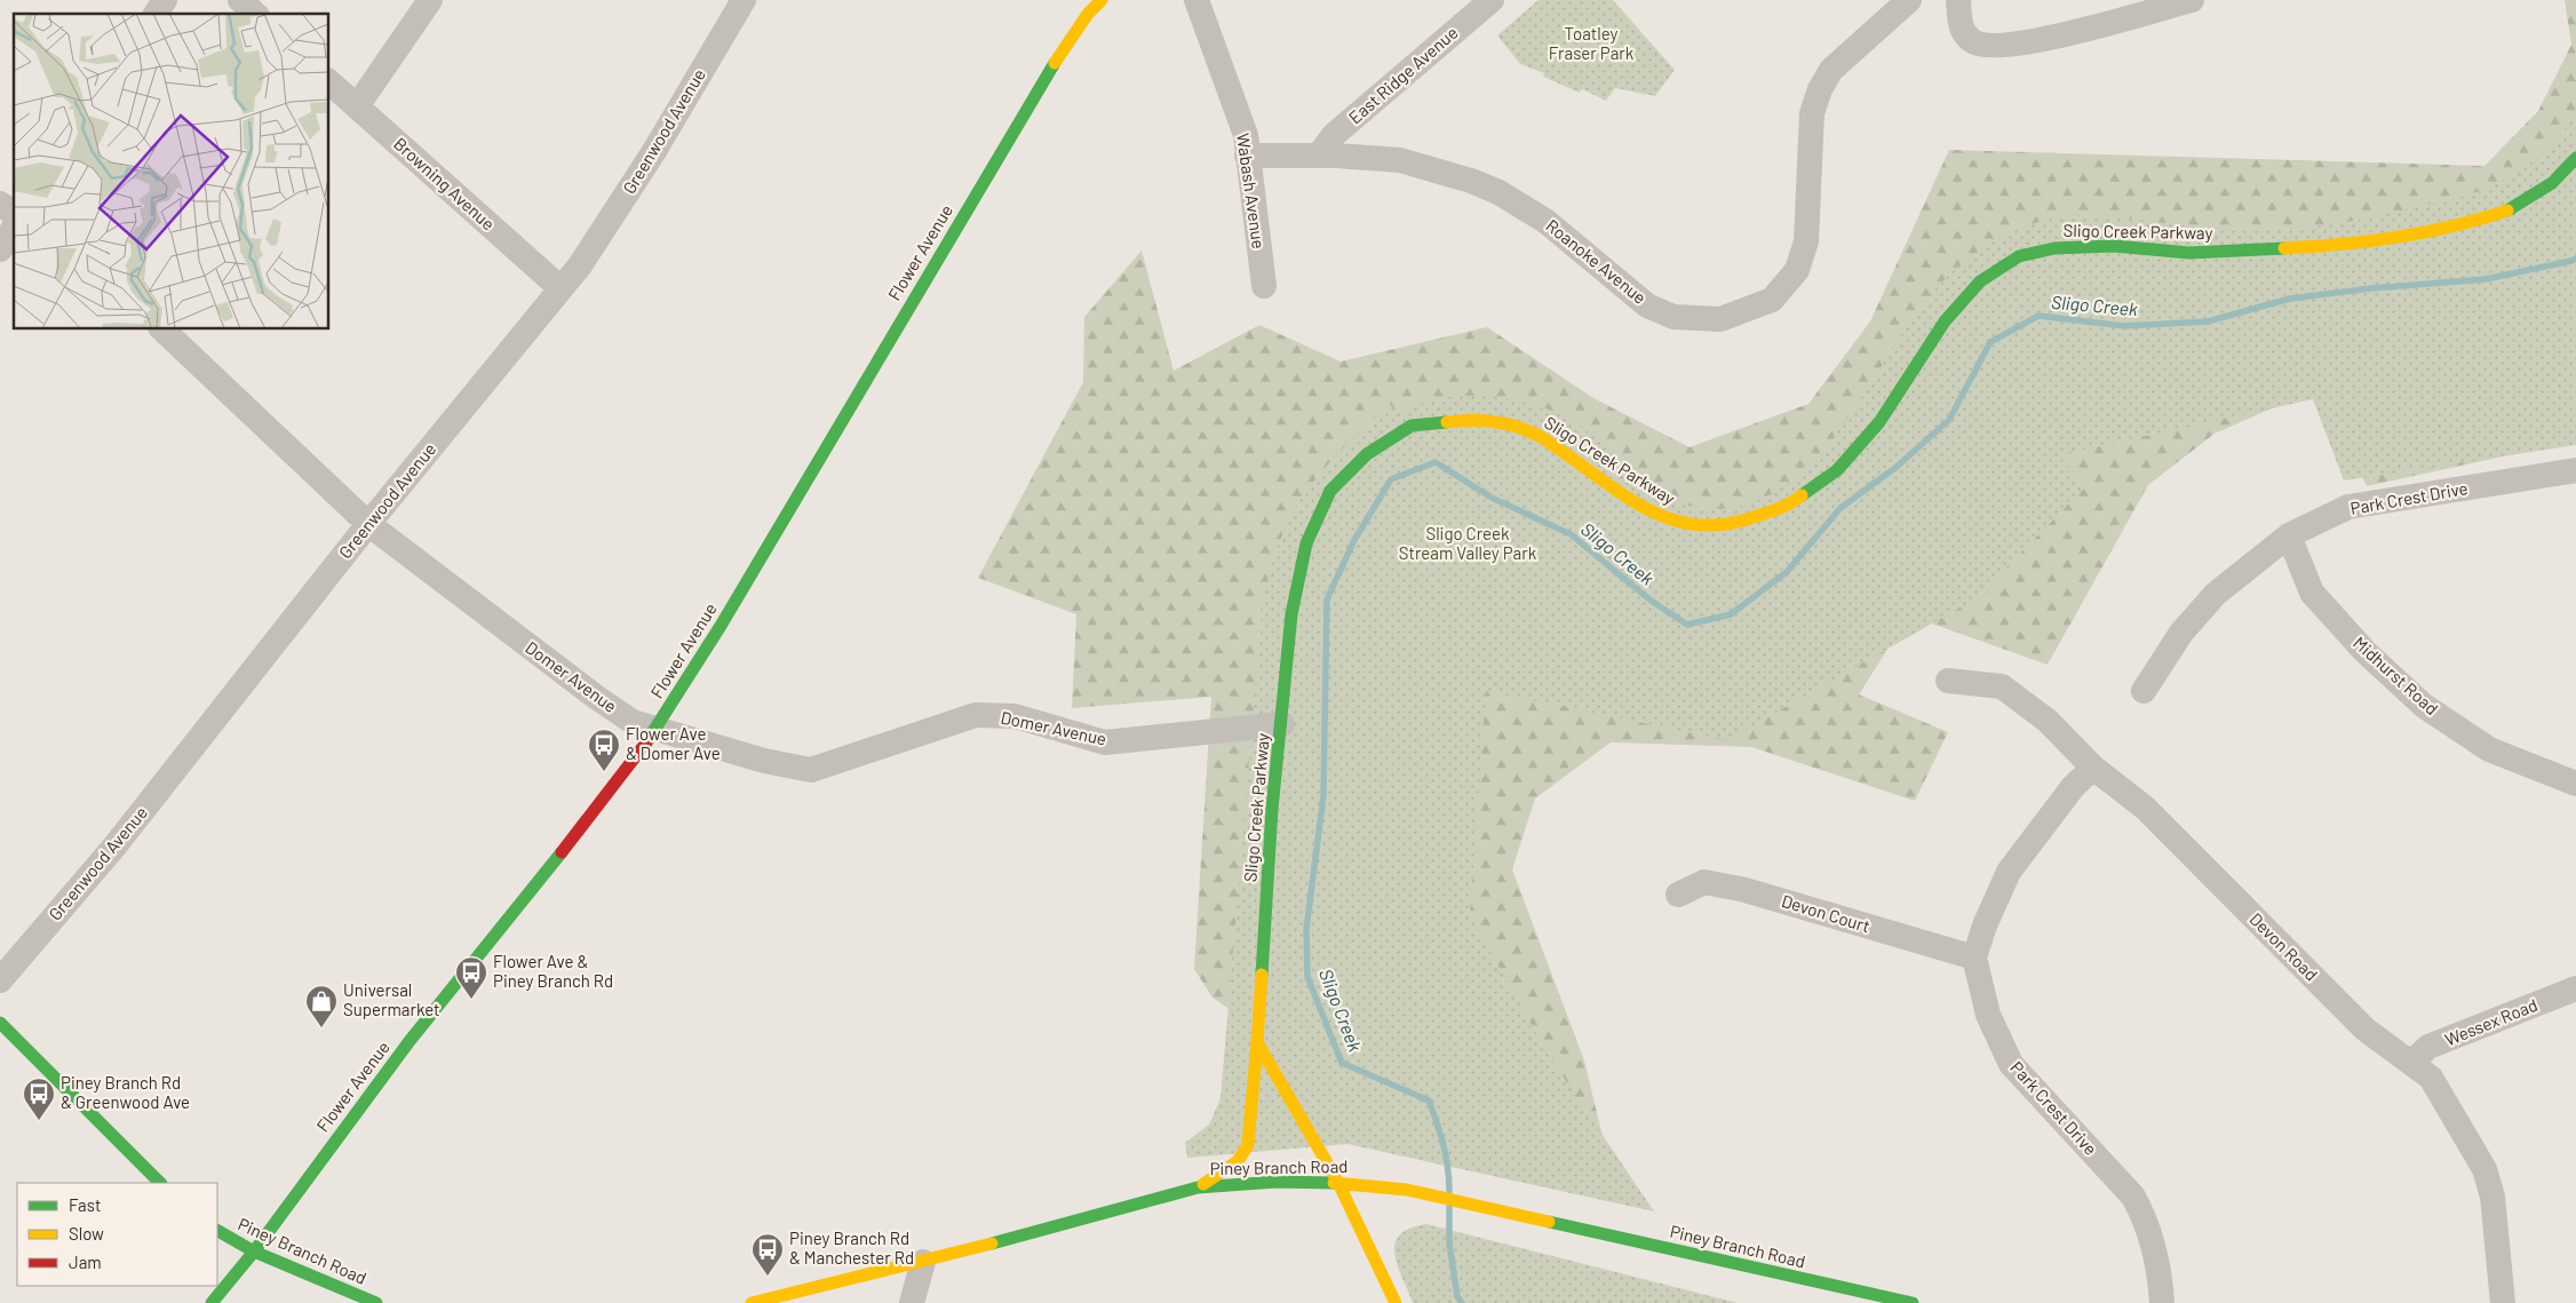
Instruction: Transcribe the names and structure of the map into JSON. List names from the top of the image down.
{
  "streets": {
    "street": [
      "East Ridge Avenue",
      "Greenwood Avenue",
      "Browning Avenue",
      "Wabash Avenue",
      "Sligo Creek Parkway",
      "Flower Avenue",
      "Roanoke Avenue",
      "Park Crest Drive",
      "Midhurst Road",
      "Domer Avenue",
      "Devon Court",
      "Devon Road",
      "Wessex Road",
      "Piney Branch Road"
    ]
  },
  "crossings": [
    ["East Ridge Avenue", "Roanoke Avenue"],
    ["Greenwood Avenue", "Browning Avenue"],
    ["Greenwood Avenue", "Domer Avenue"],
    ["Wabash Avenue", "Roanoke Avenue"],
    ["Sligo Creek Parkway", "Domer Avenue"],
    ["Sligo Creek Parkway", "Piney Branch Road"],
    ["Flower Avenue", "Domer Avenue"],
    ["Flower Avenue", "Piney Branch Road"],
    ["Park Crest Drive", "Midhurst Road"],
    ["Park Crest Drive", "Devon Court"],
    ["Devon Road", "Wessex Road"]
  ],
  "water": ["Sligo Creek"],
  "parks": ["Toatley Fraser Park", "Sligo Creek Stream Valley Park"],
  "places": {
    "bus stop": [
      "Flower Ave & Domer Ave",
      "Flower Ave & Piney Branch Rd",
      "Piney Branch Rd & Greenwood Ave",
      "Piney Branch Rd & Manchester Rd"
    ],
    "shop": ["Universal Supermarket"]
  },
  "legend": ["Fast", "Slow", "Jam"]
}
